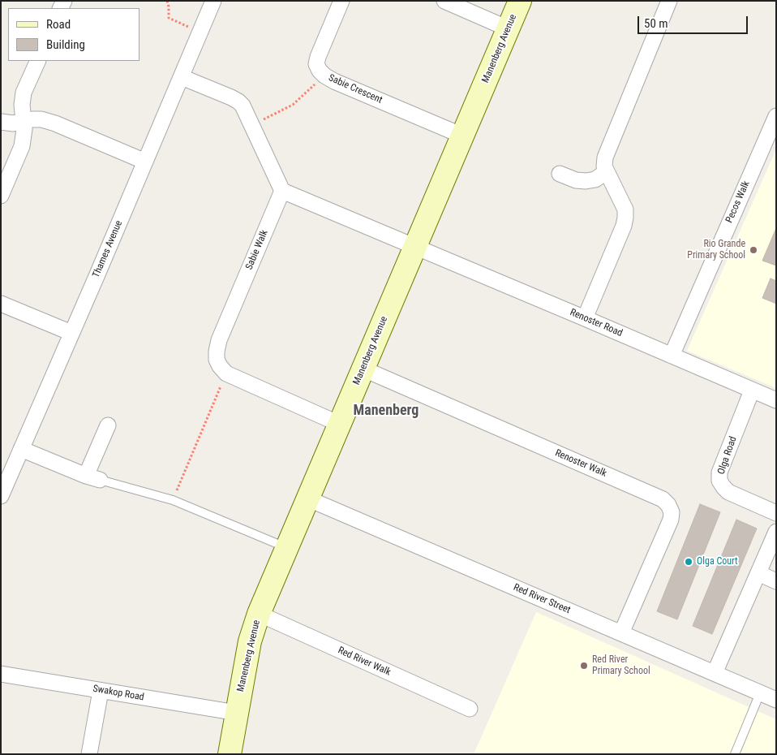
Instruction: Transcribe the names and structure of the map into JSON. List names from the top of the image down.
{
  "streets": {
    "street": [
      "Manenberg Avenue",
      "Sabie Crescent",
      "Pecos Walk",
      "Thames Avenue",
      "Sabie Walk",
      "Renoster Road",
      "Olga Road",
      "Renoster Walk",
      "Red River Street",
      "Red River Walk",
      "Swakop Road"
    ]
  },
  "crossings": [
    ["Manenberg Avenue", "Sabie Crescent"],
    ["Manenberg Avenue", "Renoster Road"],
    ["Manenberg Avenue", "Renoster Walk"],
    ["Manenberg Avenue", "Red River Street"],
    ["Manenberg Avenue", "Red River Walk"],
    ["Manenberg Avenue", "Swakop Road"],
    ["Pecos Walk", "Renoster Road"],
    ["Sabie Walk", "Renoster Road"],
    ["Renoster Road", "Olga Road"],
    ["Renoster Walk", "Red River Street"]
  ],
  "districts": ["Manenberg"],
  "places": ["Rio Grande Primary School", "Olga Court", "Red River Primary School"],
  "legend": ["Road", "Building"],
  "scale_bar": "50 m"
}
